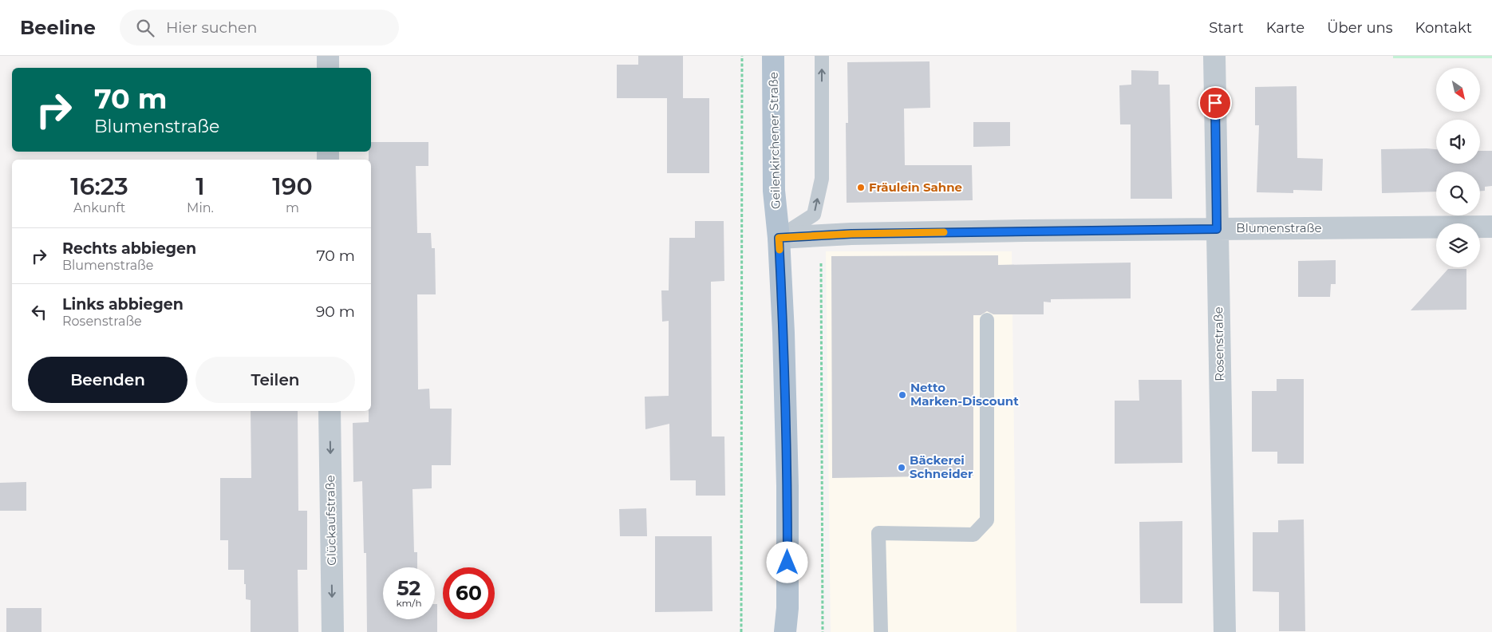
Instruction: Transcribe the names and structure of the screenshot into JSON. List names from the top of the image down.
{
  "streets": {
    "main road": ["Geilenkirchener Straße"],
    "street": ["Blumenstraße", "Rosenstraße", "Glückaufstraße"]
  },
  "crossings": [
    ["Geilenkirchener Straße", "Blumenstraße"],
    ["Blumenstraße", "Rosenstraße"]
  ],
  "one_way": ["Glückaufstraße"],
  "places": ["Fräulein Sahne", "Netto Marken-Discount", "Bäckerei Schneider"],
  "north": "bottom right",
  "page": {
    "header": "Beeline",
    "search": "Hier suchen",
    "nav": [
      "Start",
      "Karte",
      "Über uns",
      "Kontakt"
    ],
    "turn": ["70 m", "Blumenstraße"],
    "eta": [
      "16:23",
      "Ankunft",
      "1",
      "Min.",
      "190",
      "m"
    ],
    "list": [
      {
        "name": "Rechts abbiegen",
        "note": "Blumenstraße",
        "value": "70 m"
      },
      {
        "name": "Links abbiegen",
        "note": "Rosenstraße",
        "value": "90 m"
      }
    ],
    "buttons": ["Beenden", "Teilen"],
    "speed": "52 km/h",
    "limit": "60"
  }
}
